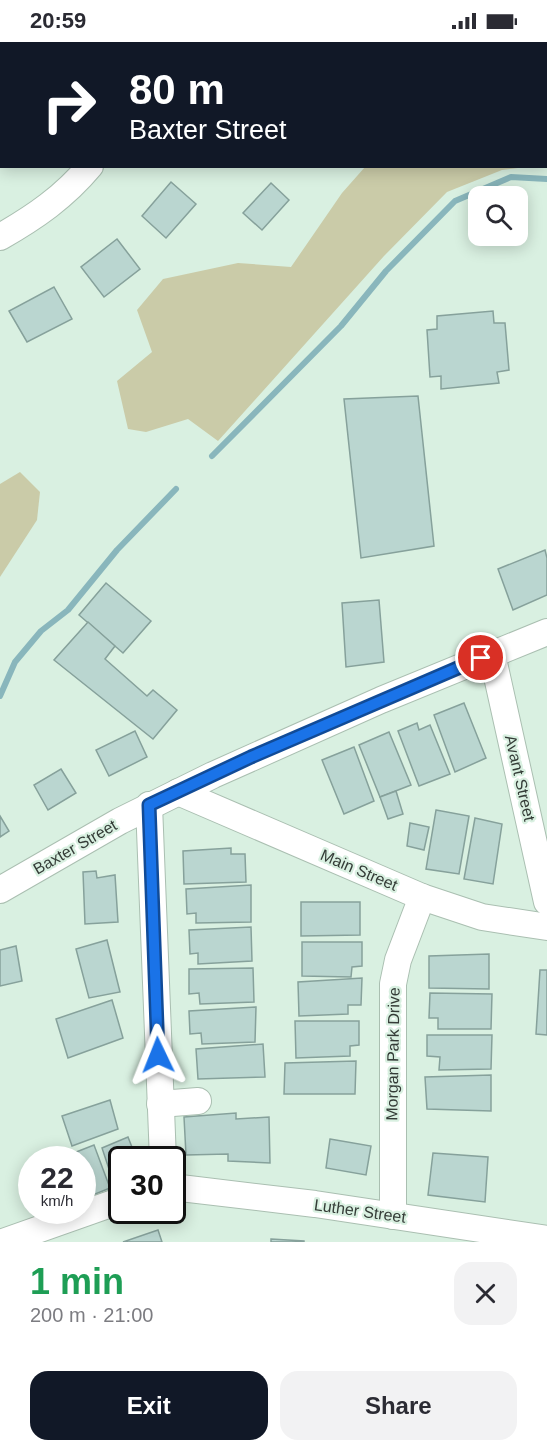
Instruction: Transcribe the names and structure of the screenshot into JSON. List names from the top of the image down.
{
  "streets": {
    "street": [
      "Avant Street",
      "Baxter Street",
      "Main Street",
      "Morgan Park Drive",
      "Luther Street"
    ]
  },
  "crossings": [
    ["Avant Street", "Baxter Street"],
    ["Baxter Street", "Main Street"],
    ["Main Street", "Morgan Park Drive"],
    ["Morgan Park Drive", "Luther Street"]
  ],
  "page": {
    "status": "20:59",
    "turn": ["80 m", "Baxter Street"],
    "speed": "22 km/h",
    "limit": "30",
    "heading": ["1 min", "200 m · 21:00"],
    "buttons": ["Exit", "Share"]
  }
}
